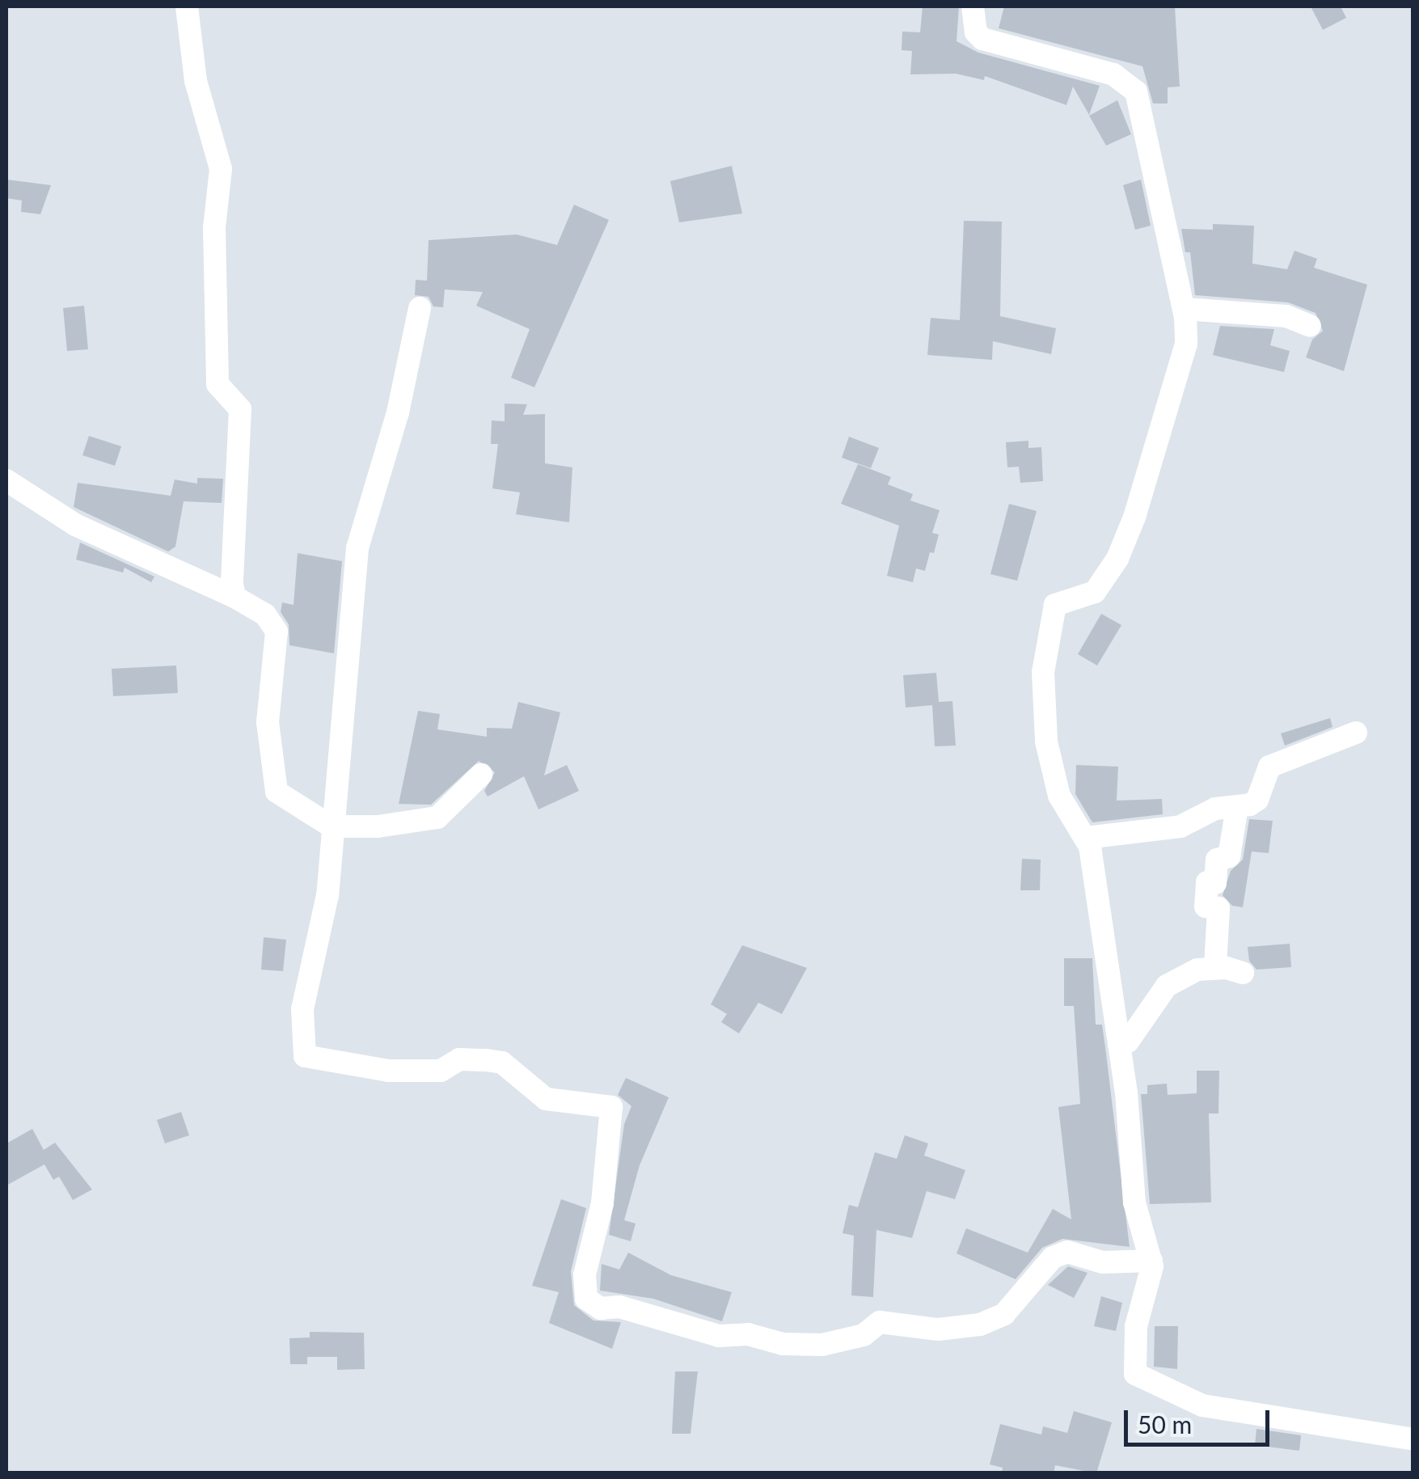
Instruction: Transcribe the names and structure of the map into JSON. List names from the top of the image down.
{
  "scale_bar": "50 m"
}
